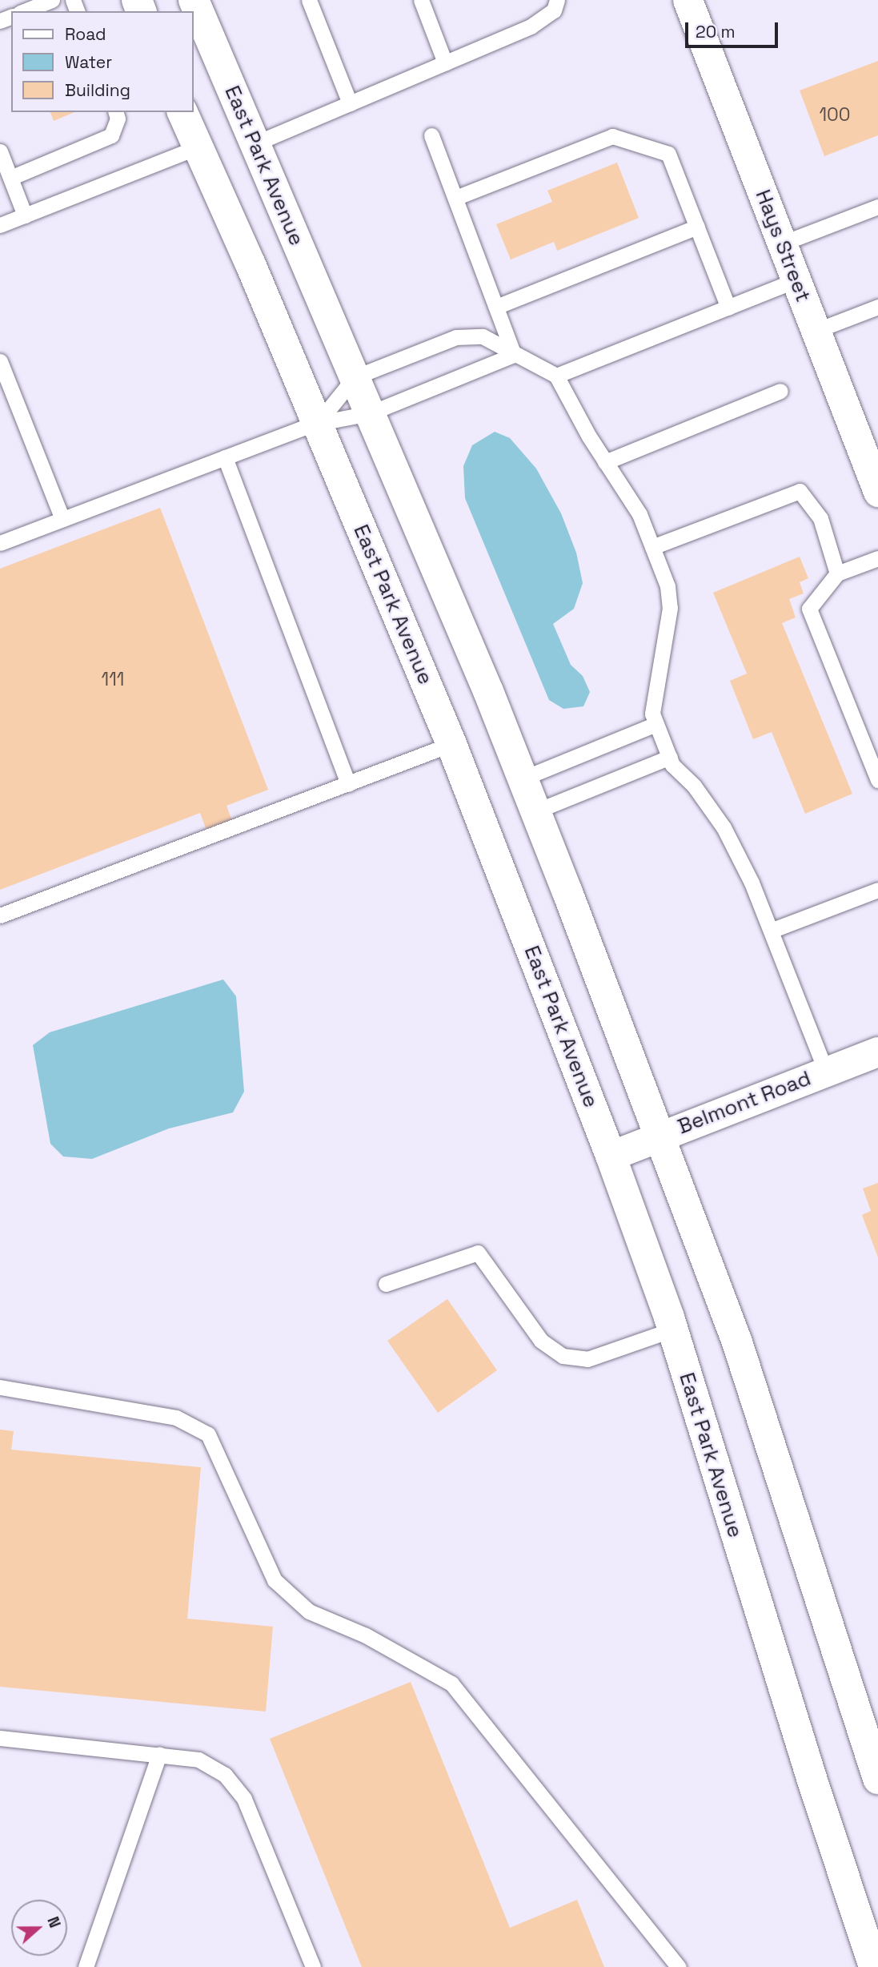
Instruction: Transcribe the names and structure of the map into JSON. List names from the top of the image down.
{
  "streets": {
    "main road": ["East Park Avenue"],
    "street": ["Hays Street", "Belmont Road"]
  },
  "crossings": [
    ["East Park Avenue", "Belmont Road"]
  ],
  "house_numbers": ["100", "111"],
  "legend": ["Road", "Water", "Building"],
  "scale_bar": "20 m",
  "north": "right"
}
